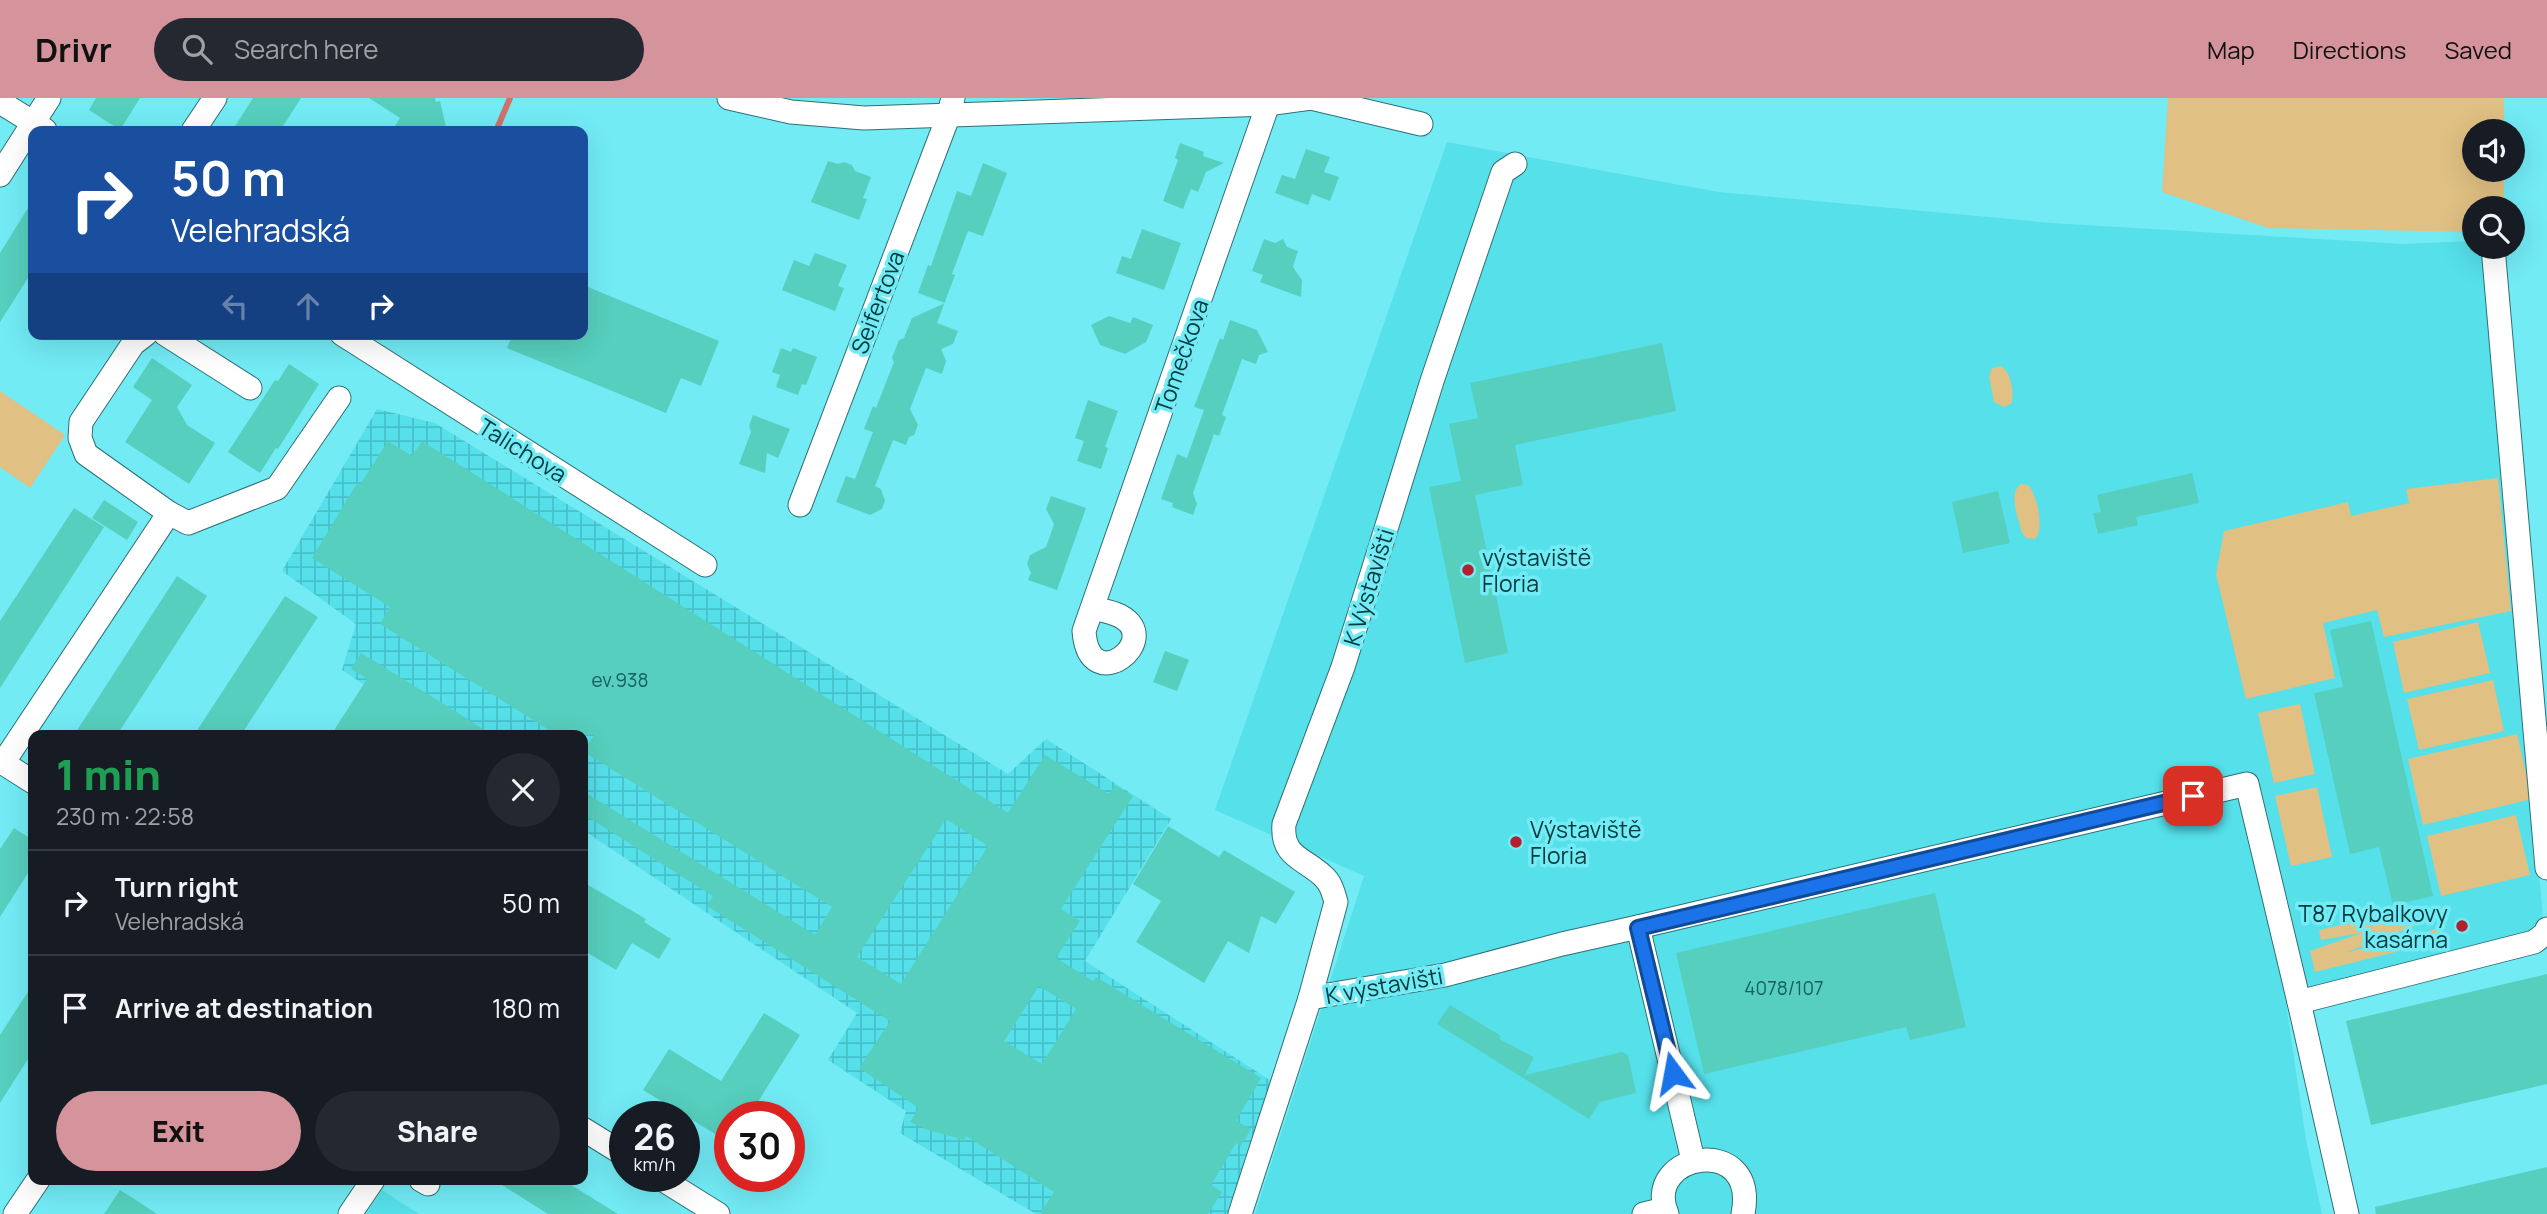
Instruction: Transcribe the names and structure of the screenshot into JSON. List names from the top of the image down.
{
  "streets": {
    "street": [
      "Seifertova",
      "Tomečkova",
      "Talichova",
      "K Výstavišti",
      "K výstavišti"
    ]
  },
  "crossings": [
    ["K Výstavišti", "K výstavišti"]
  ],
  "places": ["výstaviště Floria", "Výstaviště Floria", "T87 Rybalkovy kasárna"],
  "house_numbers": ["ev.938", "4078/107"],
  "page": {
    "header": "Drivr",
    "search": "Search here",
    "nav": ["Map", "Directions", "Saved"],
    "turn": ["50 m", "Velehradská"],
    "heading": ["1 min", "230 m · 22:58"],
    "list": [
      {
        "name": "Turn right",
        "note": "Velehradská",
        "value": "50 m"
      },
      {
        "name": "Arrive at destination",
        "value": "180 m"
      }
    ],
    "buttons": ["Exit", "Share"],
    "speed": "26 km/h",
    "limit": "30"
  }
}
